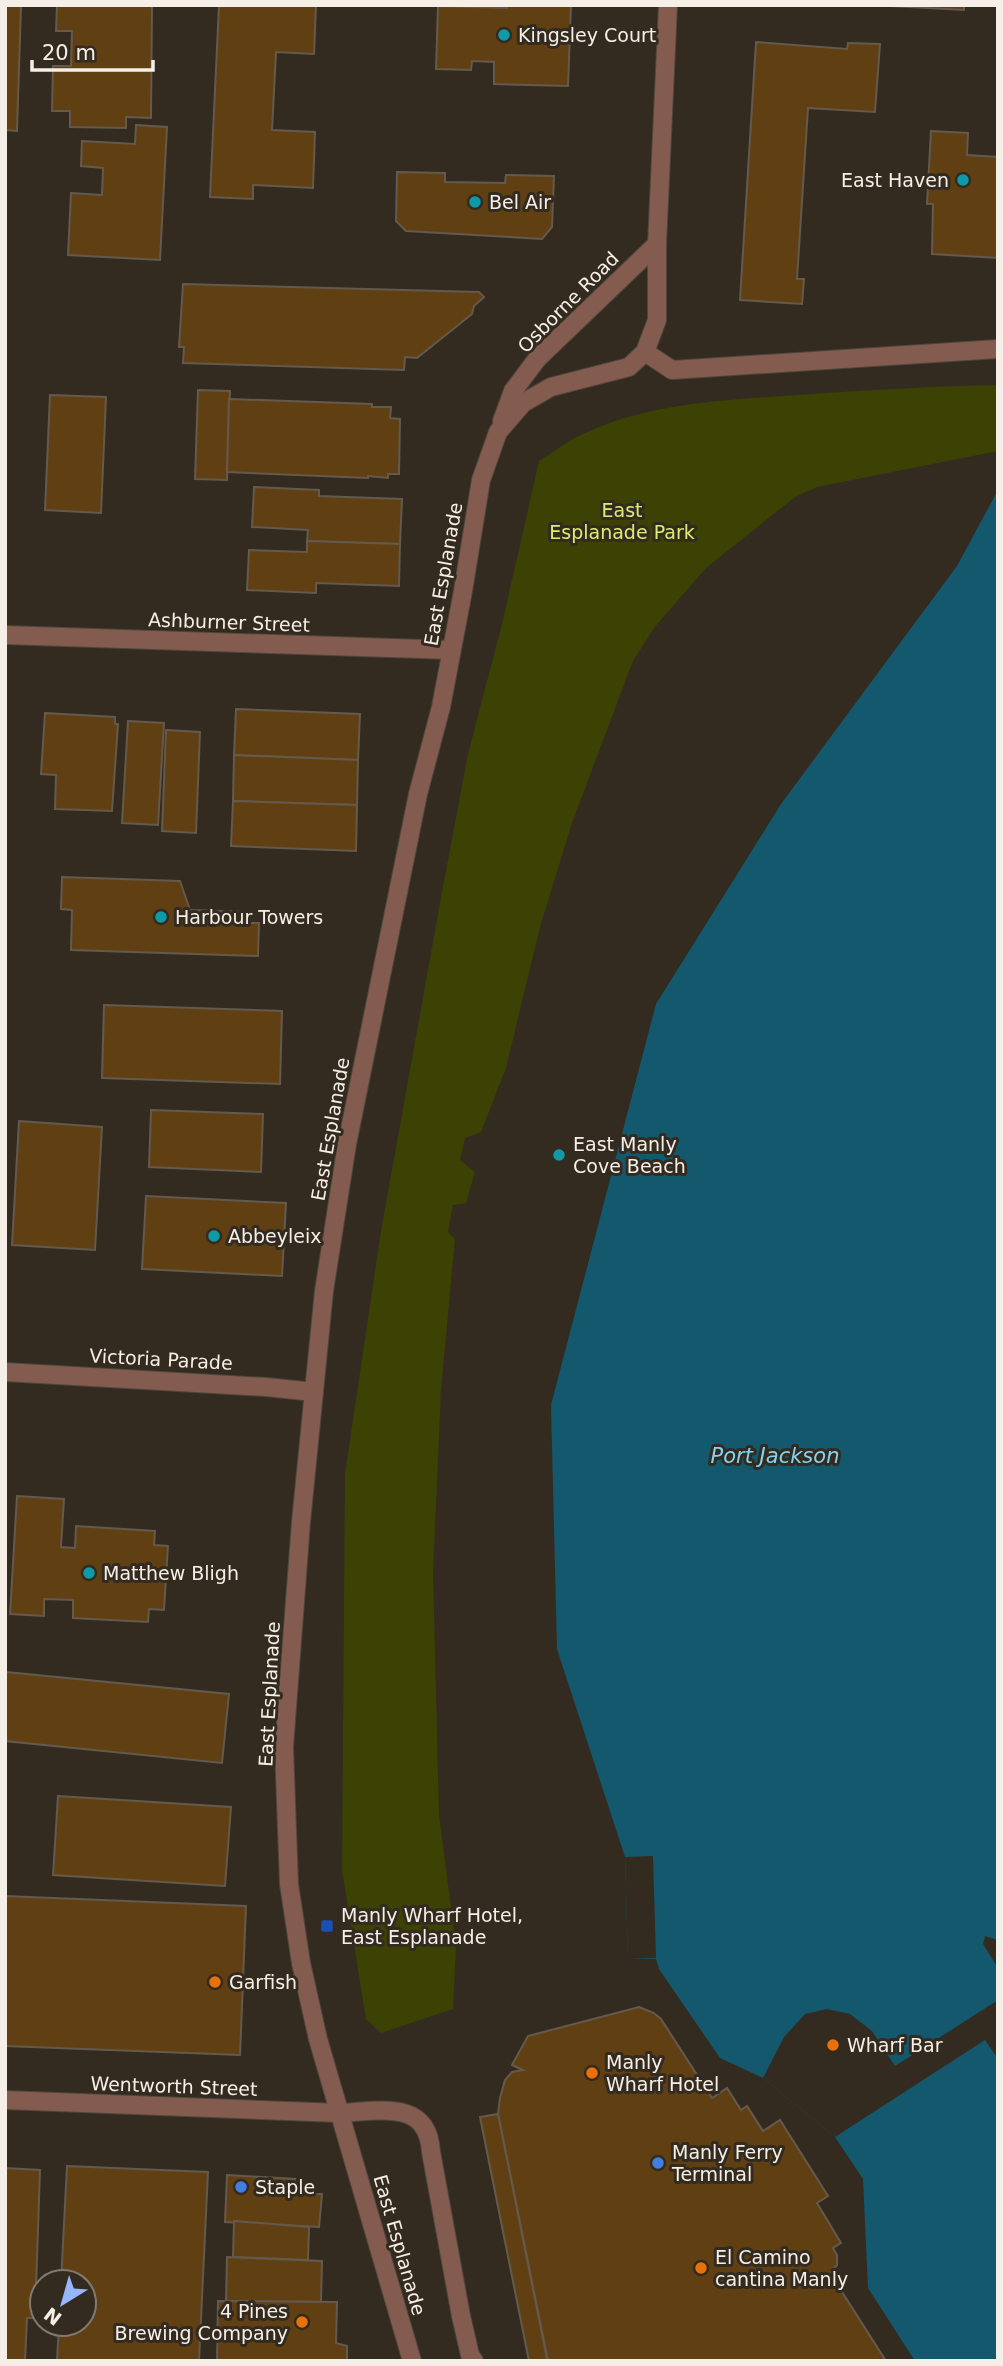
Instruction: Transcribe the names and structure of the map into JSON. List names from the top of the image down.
{
  "streets": {
    "street": [
      "Osborne Road",
      "East Esplanade",
      "Ashburner Street",
      "Victoria Parade",
      "Wentworth Street"
    ]
  },
  "crossings": [
    ["Osborne Road", "East Esplanade"],
    ["East Esplanade", "Ashburner Street"],
    ["East Esplanade", "Victoria Parade"],
    ["East Esplanade", "Wentworth Street"]
  ],
  "water": ["Port Jackson"],
  "parks": ["East Esplanade Park"],
  "places": {
    "other": [
      "Kingsley Court",
      "East Haven",
      "Bel Air",
      "Harbour Towers",
      "East Manly Cove Beach",
      "Abbeyleix",
      "Matthew Bligh",
      "Garfish",
      "Wharf Bar",
      "Manly Wharf Hotel",
      "Manly Ferry Terminal",
      "Staple",
      "El Camino cantina Manly",
      "4 Pines Brewing Company"
    ],
    "transit": ["Manly Wharf Hotel, East Esplanade"]
  },
  "scale_bar": "20 m",
  "north": "bottom left"
}
